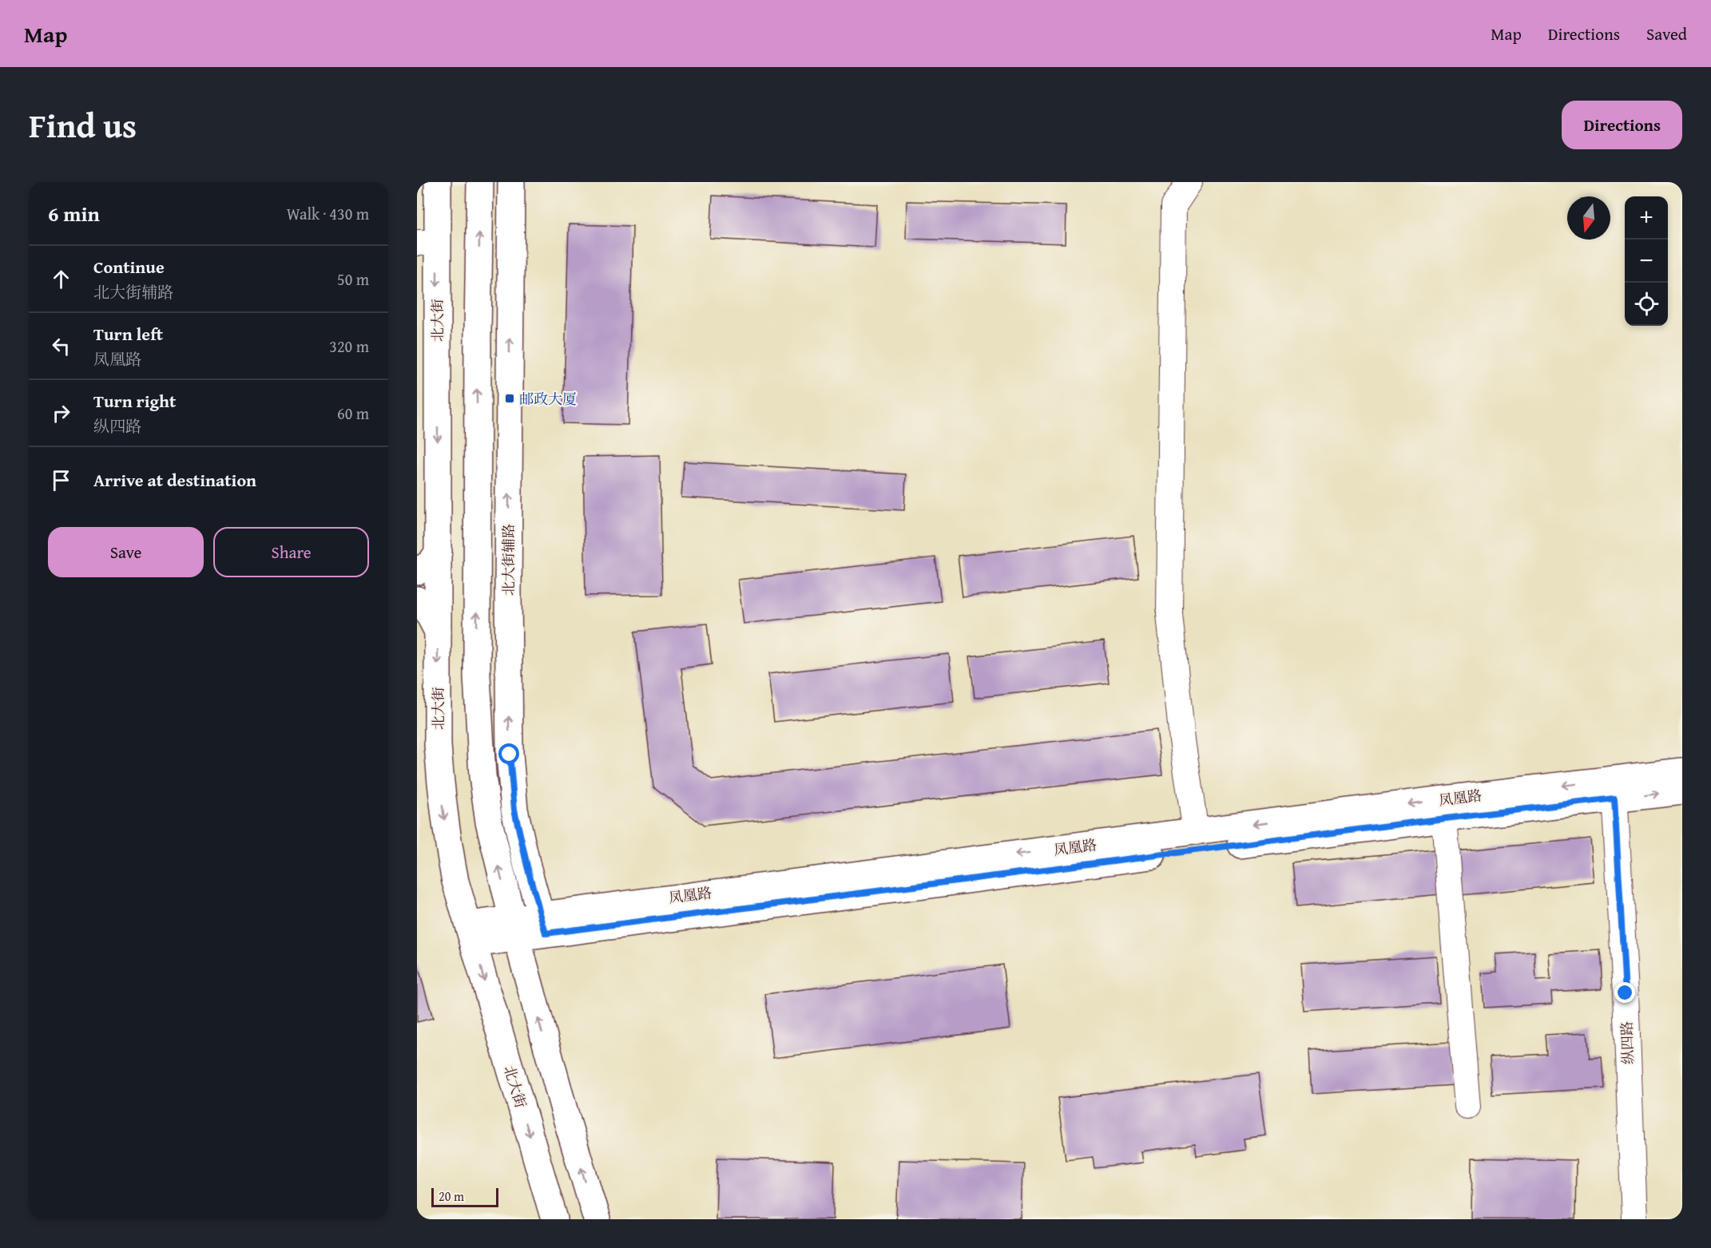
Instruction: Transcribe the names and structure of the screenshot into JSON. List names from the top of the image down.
{
  "streets": {
    "street": [
      "北大街",
      "北大街辅路",
      "凤凰路",
      "纵四路"
    ]
  },
  "crossings": [
    ["北大街", "凤凰路"],
    ["北大街辅路", "凤凰路"],
    ["凤凰路", "纵四路"]
  ],
  "places": {
    "transit": ["邮政大厦"]
  },
  "scale_bar": "20 m",
  "north": "bottom",
  "page": {
    "header": "Map",
    "nav": ["Map", "Directions", "Saved"],
    "title": "Find us",
    "buttons": [
      "Directions",
      ["Save", "Share"]
    ],
    "heading": ["6 min", "Walk · 430 m"],
    "map_buttons": ["+", "−"],
    "list": [
      ["Continue", "北大街辅路", "50 m"],
      ["Turn left", "凤凰路", "320 m"],
      ["Turn right", "纵四路", "60 m"],
      "Arrive at destination"
    ],
    "scale": "20 m"
  }
}
